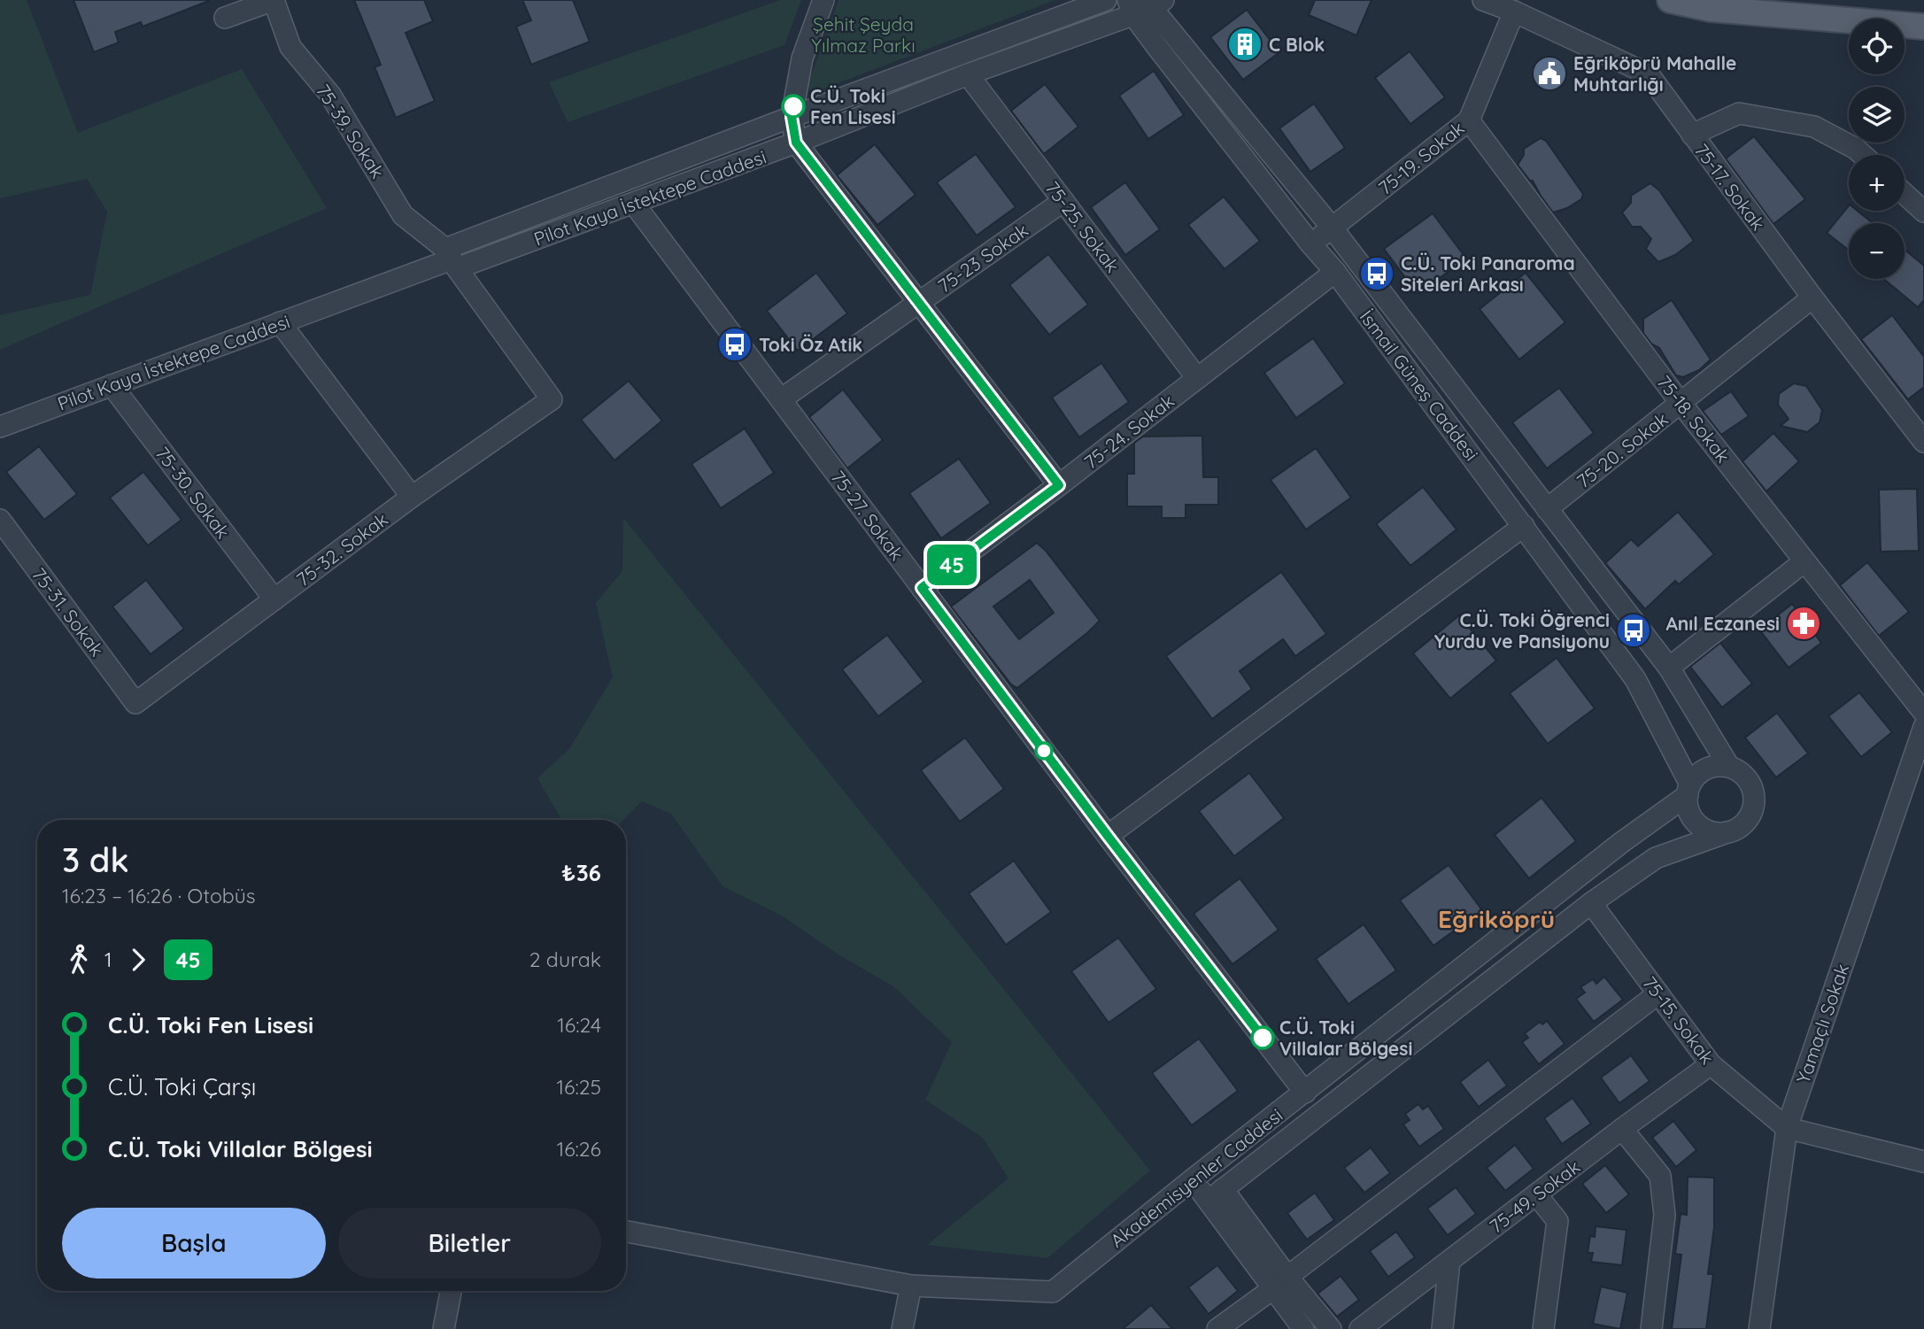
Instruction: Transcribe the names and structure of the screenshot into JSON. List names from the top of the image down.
{
  "streets": {
    "street": [
      "75-39. Sokak",
      "75-19. Sokak",
      "75-17. Sokak",
      "Pilot Kaya İstektepe Caddesi",
      "75-25. Sokak",
      "75-23 Sokak",
      "İsmail Güneş Caddesi",
      "75-18. Sokak",
      "75-24. Sokak",
      "75-20. Sokak",
      "75-30. Sokak",
      "75-27. Sokak",
      "75-32. Sokak",
      "75-31. Sokak",
      "75-15. Sokak",
      "Yamaçlı Sokak",
      "Akademisyenler Caddesi",
      "75-49. Sokak"
    ]
  },
  "crossings": [
    ["75-39. Sokak", "Pilot Kaya İstektepe Caddesi"],
    ["75-39. Sokak", "75-32. Sokak"],
    ["75-19. Sokak", "75-17. Sokak"],
    ["75-19. Sokak", "İsmail Güneş Caddesi"],
    ["75-19. Sokak", "75-18. Sokak"],
    ["75-17. Sokak", "75-20. Sokak"],
    ["Pilot Kaya İstektepe Caddesi", "75-25. Sokak"],
    ["Pilot Kaya İstektepe Caddesi", "İsmail Güneş Caddesi"],
    ["Pilot Kaya İstektepe Caddesi", "75-30. Sokak"],
    ["Pilot Kaya İstektepe Caddesi", "75-27. Sokak"],
    ["75-25. Sokak", "75-23 Sokak"],
    ["75-25. Sokak", "75-24. Sokak"],
    ["75-23 Sokak", "75-27. Sokak"],
    ["İsmail Güneş Caddesi", "75-24. Sokak"],
    ["İsmail Güneş Caddesi", "75-20. Sokak"],
    ["İsmail Güneş Caddesi", "Akademisyenler Caddesi"],
    ["75-18. Sokak", "75-20. Sokak"],
    ["75-24. Sokak", "75-27. Sokak"],
    ["75-30. Sokak", "75-32. Sokak"],
    ["75-27. Sokak", "Akademisyenler Caddesi"],
    ["75-32. Sokak", "75-31. Sokak"],
    ["75-15. Sokak", "Yamaçlı Sokak"],
    ["75-15. Sokak", "Akademisyenler Caddesi"],
    ["75-15. Sokak", "75-49. Sokak"]
  ],
  "districts": ["Eğriköprü"],
  "parks": ["Şehit Şeyda Yılmaz Parkı"],
  "places": {
    "building": ["C Blok"],
    "public building": ["Eğriköprü Mahalle Muhtarlığı"],
    "other": ["C.Ü. Toki Fen Lisesi", "C.Ü. Toki Villalar Bölgesi"],
    "bus stop": ["C.Ü. Toki Panaroma Siteleri Arkası", "Toki Öz Atik", "C.Ü. Toki Öğrenci Yurdu ve Pansiyonu"],
    "pharmacy": ["Anıl Eczanesi"]
  },
  "lines": ["bus line 45"],
  "page": {
    "on_map": "45",
    "map_buttons": ["+", "−"],
    "heading": ["3 dk", "16:23 – 16:26 · Otobüs", "₺36"],
    "legs": ["1", "45", "2 durak"],
    "list": [
      {
        "name": "C.Ü. Toki Fen Lisesi",
        "value": "16:24"
      },
      {
        "name": "C.Ü. Toki Çarşı",
        "value": "16:25"
      },
      {
        "name": "C.Ü. Toki Villalar Bölgesi",
        "value": "16:26"
      }
    ],
    "buttons": ["Başla", "Biletler"]
  }
}
